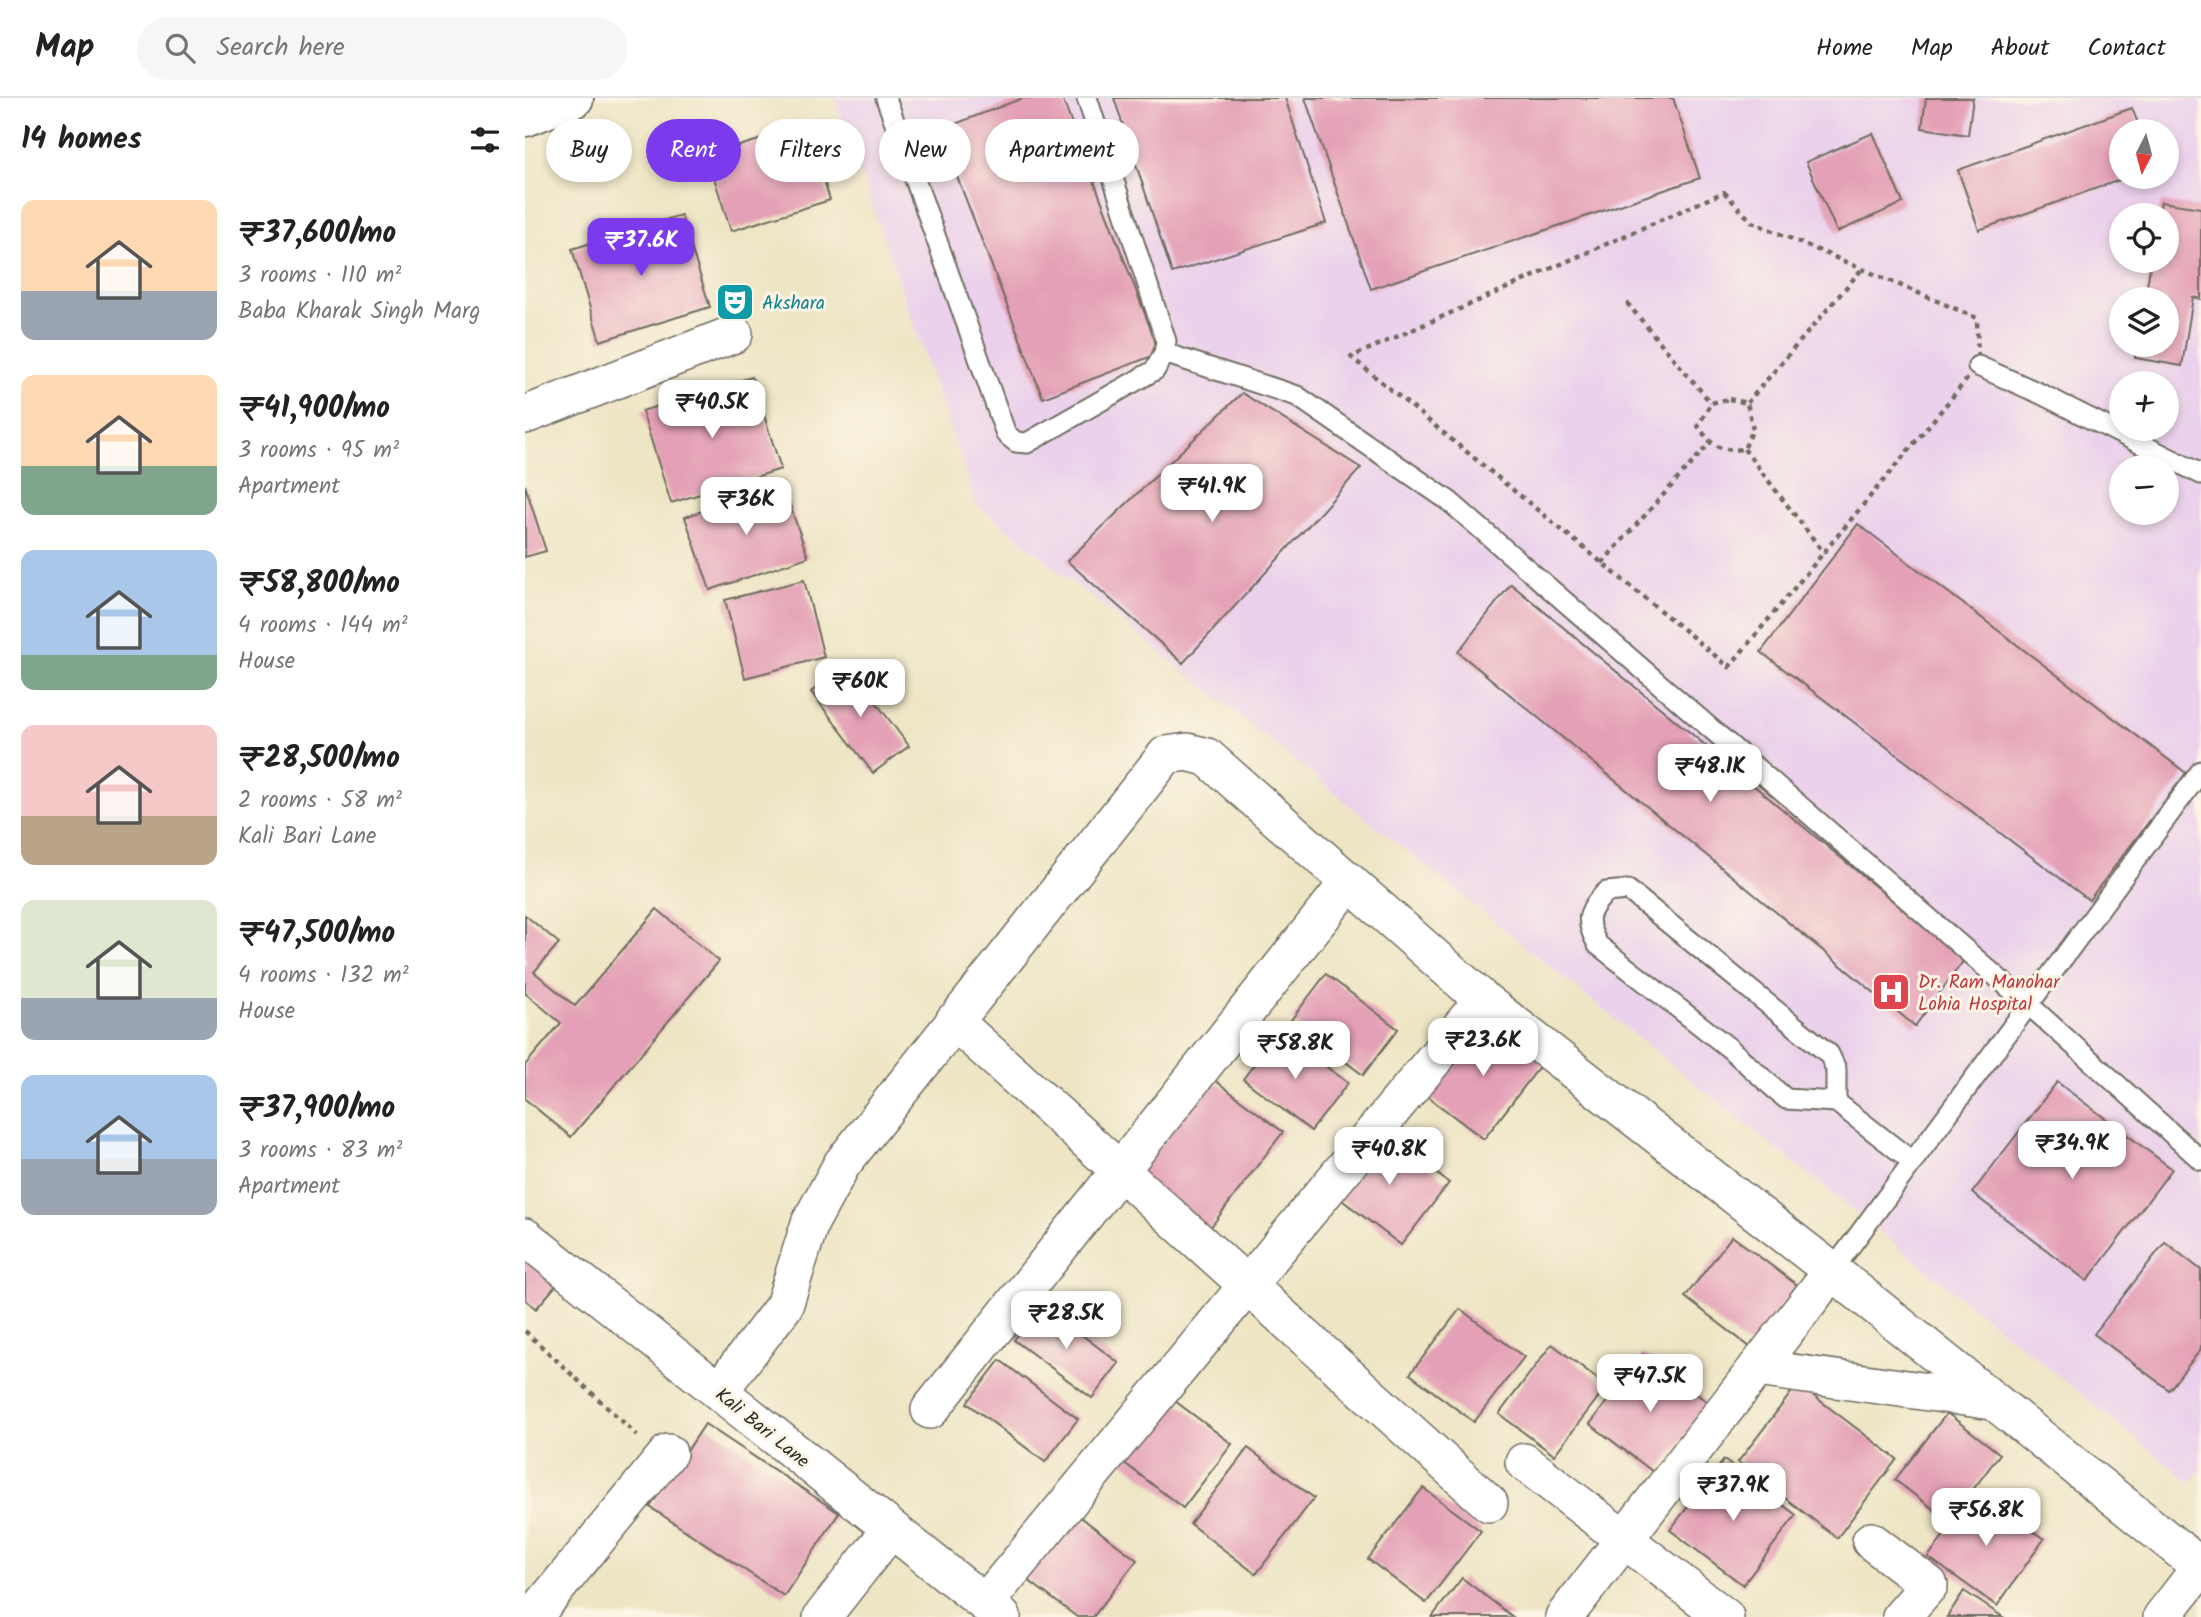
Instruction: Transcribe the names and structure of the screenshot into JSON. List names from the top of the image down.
{
  "streets": {
    "street": ["Kali Bari Lane"]
  },
  "places": {
    "theatre": ["Akshara"],
    "hospital": ["Dr. Ram Manohar Lohia Hospital"]
  },
  "north": "bottom",
  "page": {
    "header": "Map",
    "search": "Search here",
    "nav": [
      "Home",
      "Map",
      "About",
      "Contact"
    ],
    "heading": "14 homes",
    "map_buttons": ["+", "−"],
    "chip": [
      "Buy",
      "Rent",
      "Filters",
      "New",
      "Apartment"
    ],
    "list": [
      {
        "name": "₹37,600/mo",
        "note": "3 rooms · 110 m² · Baba Kharak Singh Marg"
      },
      {
        "name": "₹41,900/mo",
        "note": "3 rooms · 95 m² · Apartment"
      },
      {
        "name": "₹58,800/mo",
        "note": "4 rooms · 144 m² · House"
      },
      {
        "name": "₹28,500/mo",
        "note": "2 rooms · 58 m² · Kali Bari Lane"
      },
      {
        "name": "₹47,500/mo",
        "note": "4 rooms · 132 m² · House"
      },
      {
        "name": "₹37,900/mo",
        "note": "3 rooms · 83 m² · Apartment"
      }
    ],
    "price": [
      "₹37.6K",
      "₹40.5K",
      "₹41.9K",
      "₹36K",
      "₹60K",
      "₹48.1K",
      "₹23.6K",
      "₹58.8K",
      "₹34.9K",
      "₹40.8K",
      "₹28.5K",
      "₹47.5K",
      "₹37.9K",
      "₹56.8K"
    ]
  }
}
